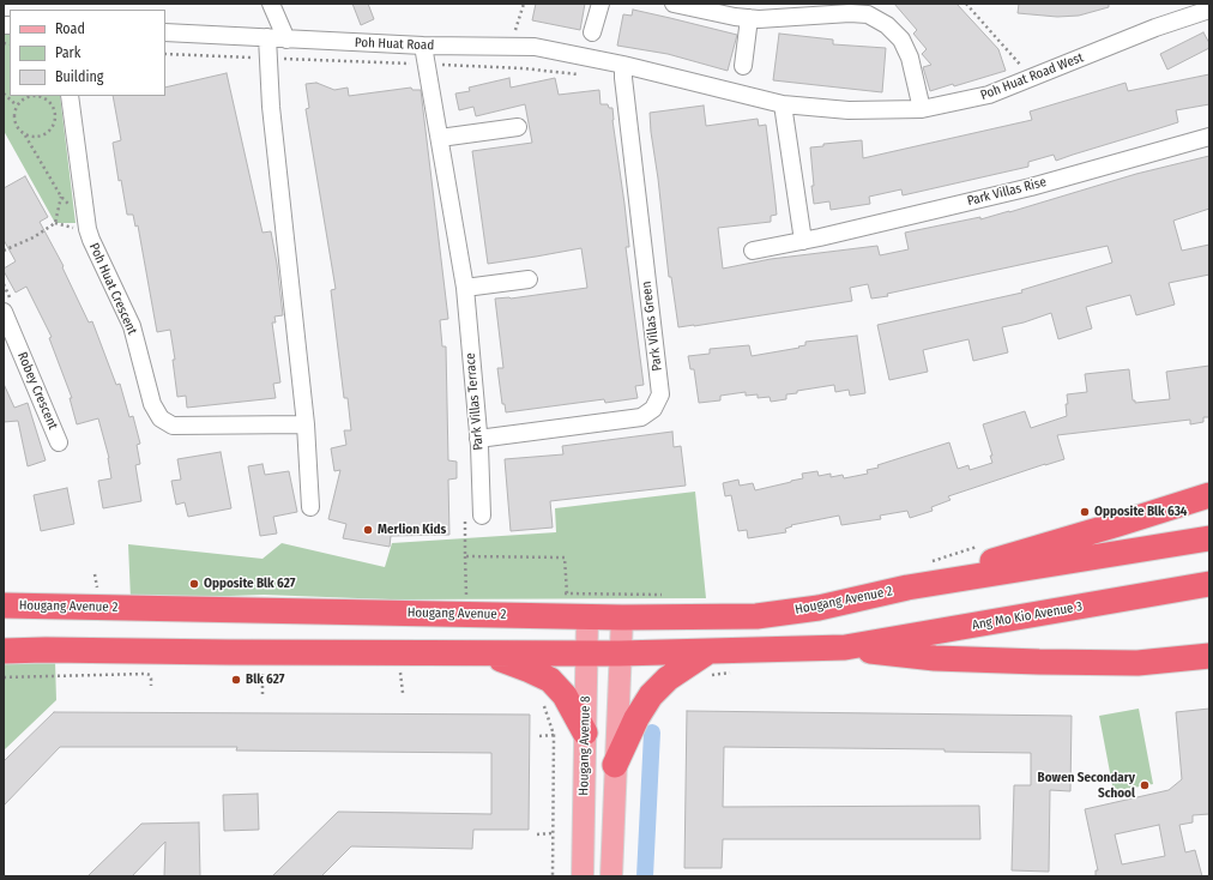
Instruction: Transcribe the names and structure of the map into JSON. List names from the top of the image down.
{
  "streets": {
    "highway": ["Hougang Avenue 2", "Ang Mo Kio Avenue 3"],
    "main road": ["Hougang Avenue 8"],
    "street": [
      "Poh Huat Road",
      "Poh Huat Road West",
      "Park Villas Rise",
      "Poh Huat Crescent",
      "Park Villas Green",
      "Robey Crescent",
      "Park Villas Terrace"
    ]
  },
  "crossings": [
    ["Poh Huat Road", "Poh Huat Road West"],
    ["Poh Huat Road", "Park Villas Green"],
    ["Poh Huat Road", "Park Villas Terrace"],
    ["Poh Huat Road West", "Park Villas Green"],
    ["Park Villas Green", "Park Villas Terrace"],
    ["Hougang Avenue 2", "Hougang Avenue 8"]
  ],
  "places": [
    "Opposite Blk 634",
    "Merlion Kids",
    "Opposite Blk 627",
    "Blk 627",
    "Bowen Secondary School"
  ],
  "legend": ["Road", "Park", "Building"]
}
